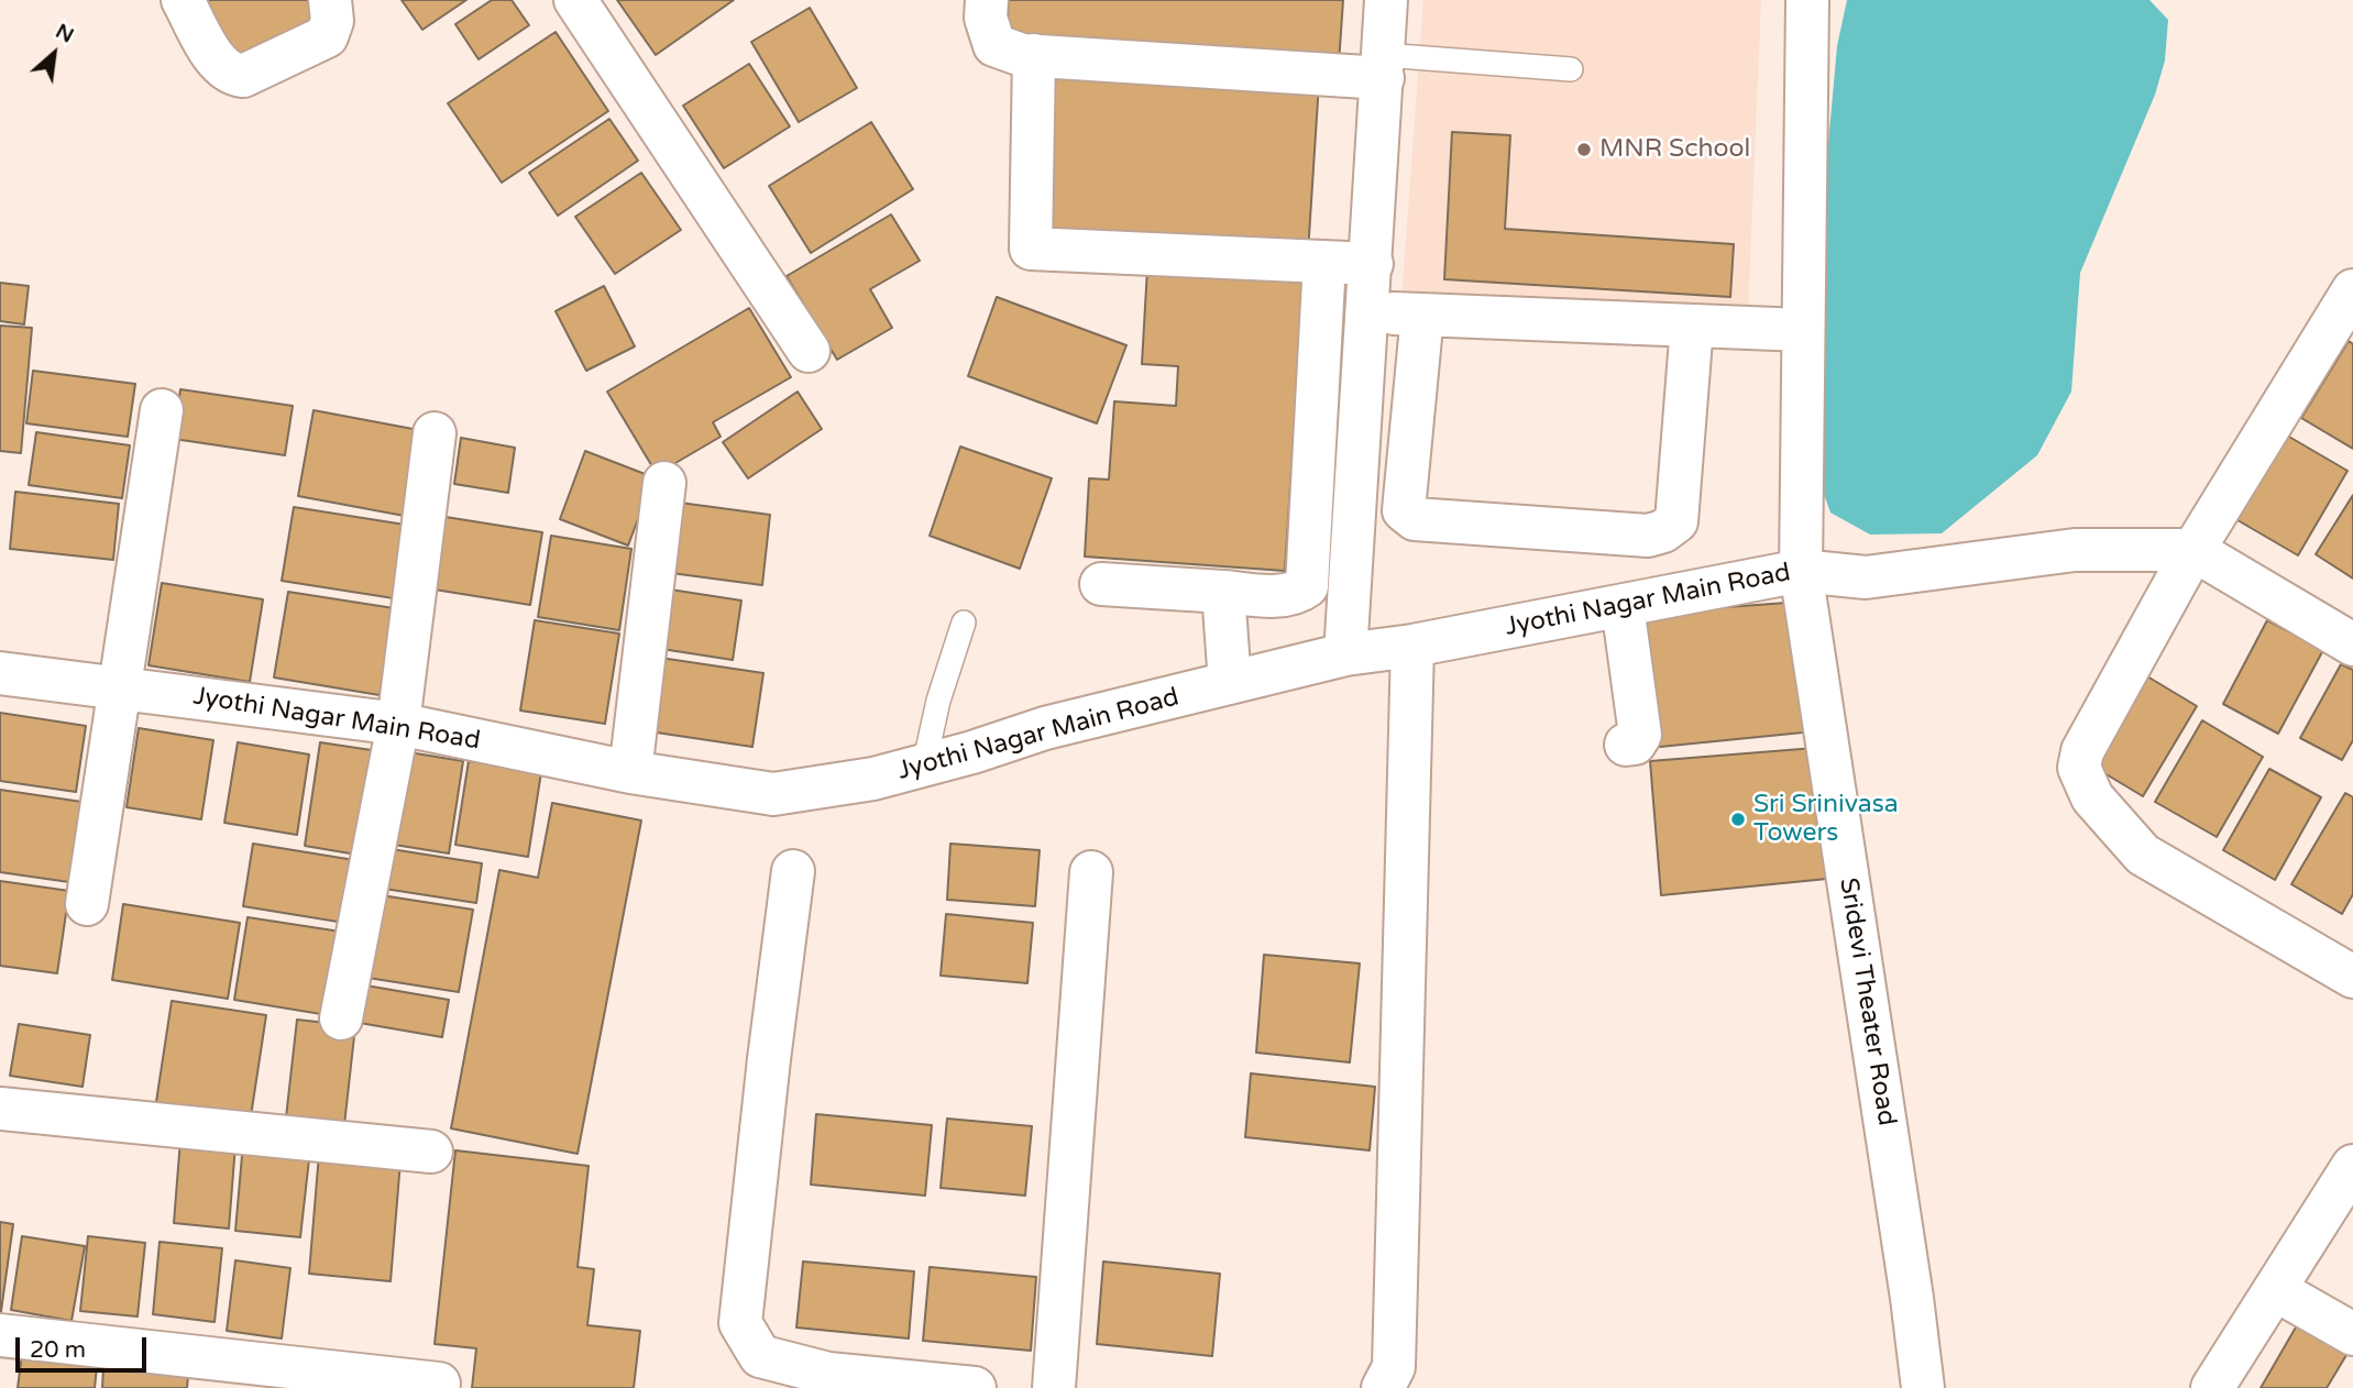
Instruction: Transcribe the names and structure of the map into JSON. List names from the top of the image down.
{
  "streets": {
    "street": ["Jyothi Nagar Main Road", "Sridevi Theater Road"]
  },
  "crossings": [
    ["Jyothi Nagar Main Road", "Sridevi Theater Road"]
  ],
  "places": ["MNR School", "Sri Srinivasa Towers"],
  "scale_bar": "20 m",
  "north": "top right"
}
